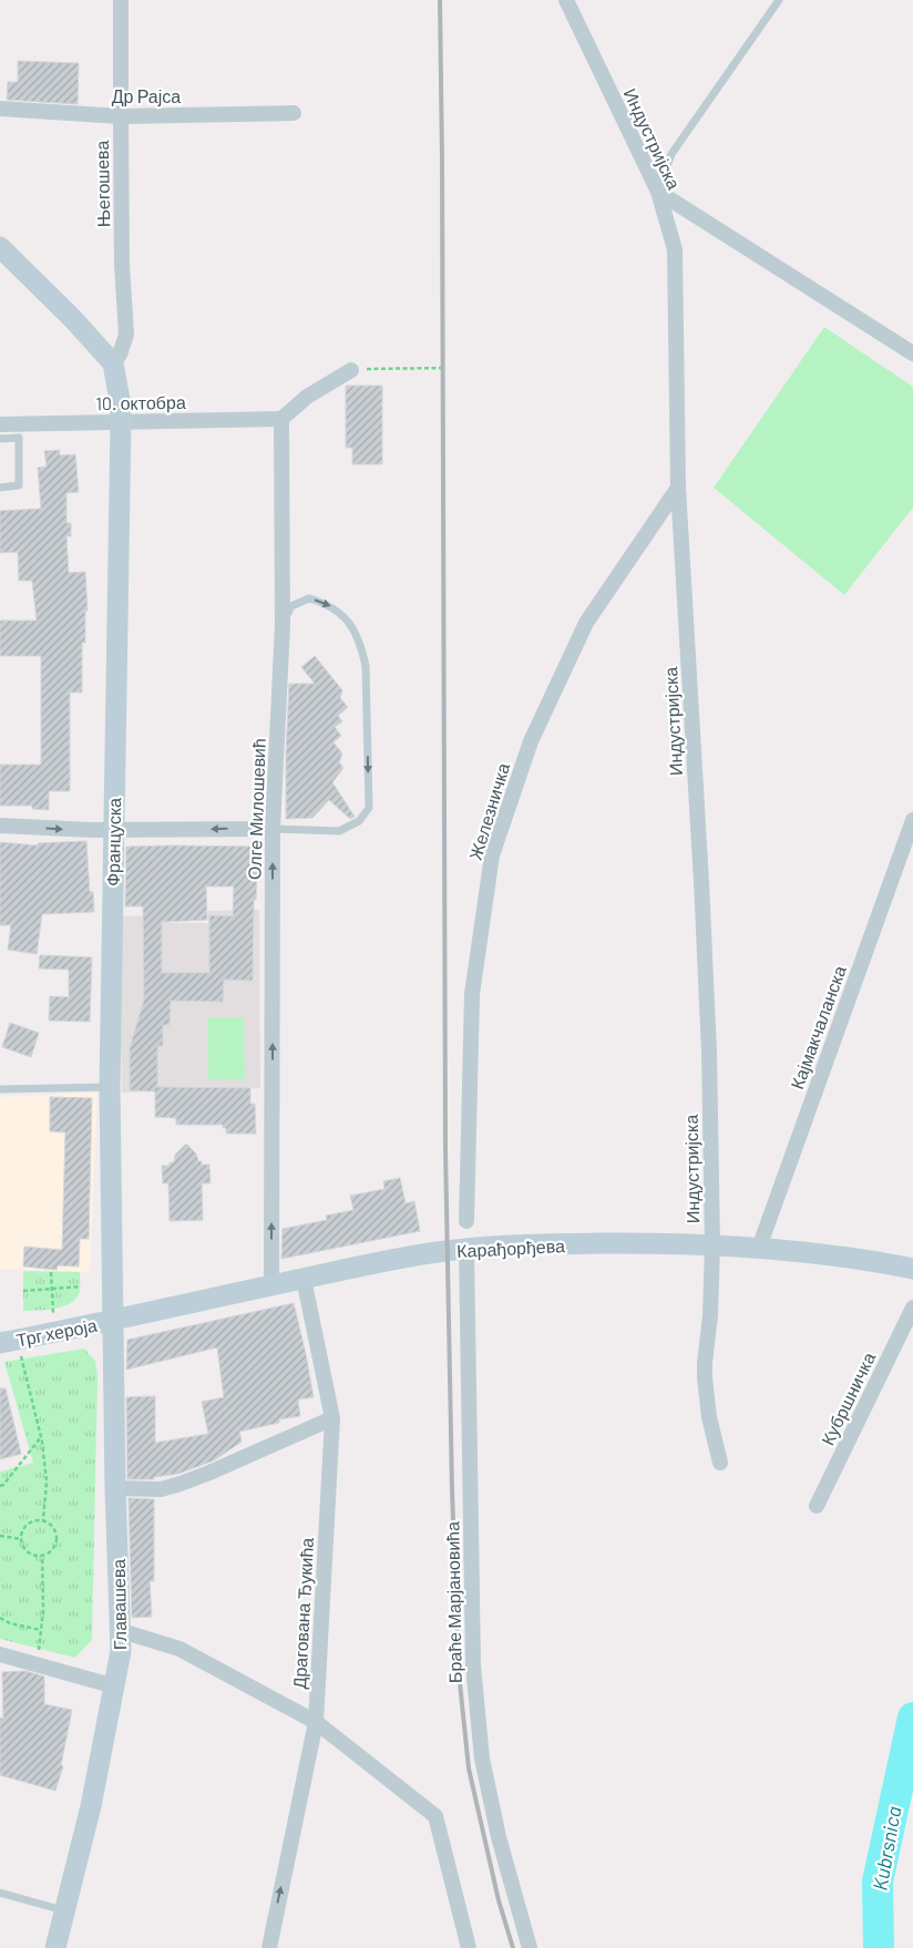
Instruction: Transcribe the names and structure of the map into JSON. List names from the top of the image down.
{
  "streets": {
    "main road": [
      "Француска",
      "Карађорђева",
      "Трг хероја",
      "Главашева"
    ],
    "street": [
      "Др Рајса",
      "Индустријска",
      "Његошева",
      "10. октобра",
      "Олге Милошевић",
      "Железничка",
      "Кајмакчаланска",
      "Кубршничка",
      "Браће Марјановића",
      "Драгована Ђукића"
    ]
  },
  "crossings": [
    ["Др Рајса", "Његошева"],
    ["Индустријска", "Железничка"],
    ["Индустријска", "Карађорђева"],
    ["Његошева", "Француска"],
    ["10. октобра", "Олге Милошевић"],
    ["10. октобра", "Француска"],
    ["Олге Милошевић", "Карађорђева"],
    ["Француска", "Карађорђева"],
    ["Француска", "Трг хероја"],
    ["Француска", "Главашева"],
    ["Кајмакчаланска", "Карађорђева"],
    ["Карађорђева", "Трг хероја"],
    ["Карађорђева", "Браће Марјановића"],
    ["Карађорђева", "Главашева"],
    ["Карађорђева", "Драгована Ђукића"],
    ["Трг хероја", "Главашева"]
  ],
  "one_way": ["Олге Милошевић"],
  "water": ["Kubrsnica"]
}
